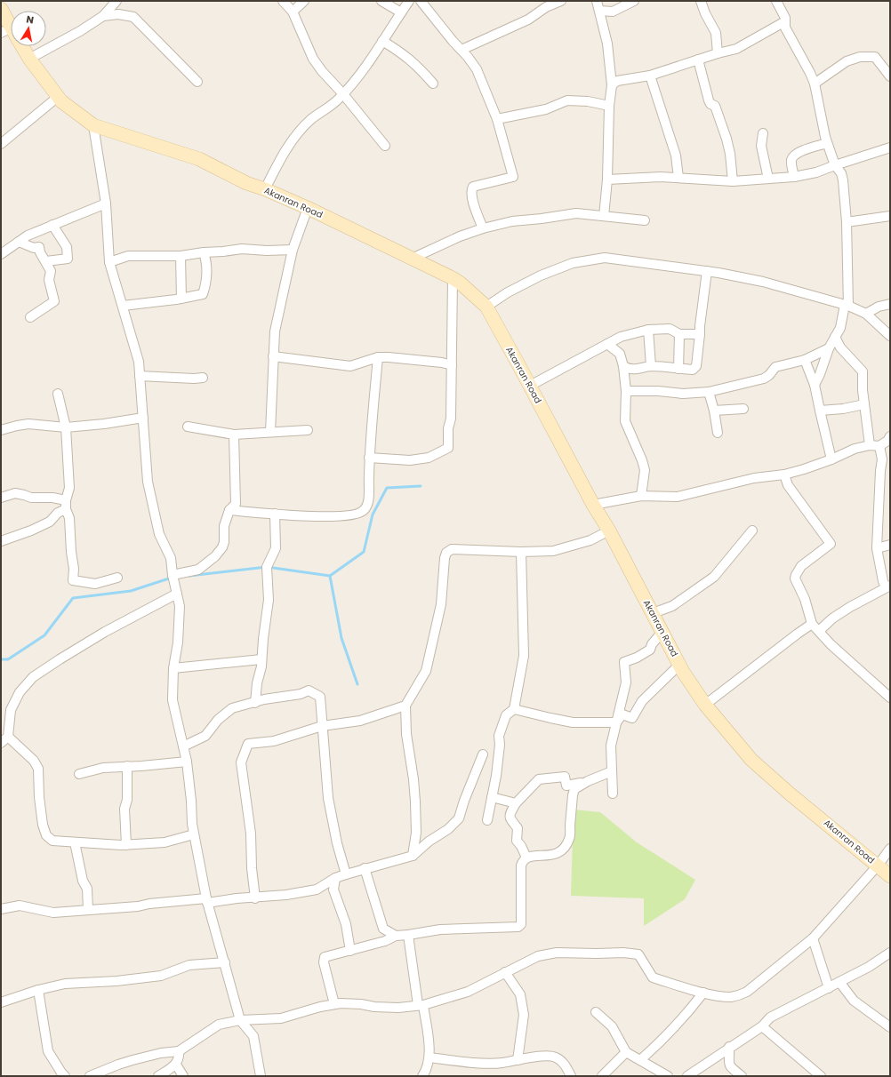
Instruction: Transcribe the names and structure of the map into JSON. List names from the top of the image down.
{
  "streets": {
    "main road": ["Akanran Road"]
  },
  "north": "top"
}
